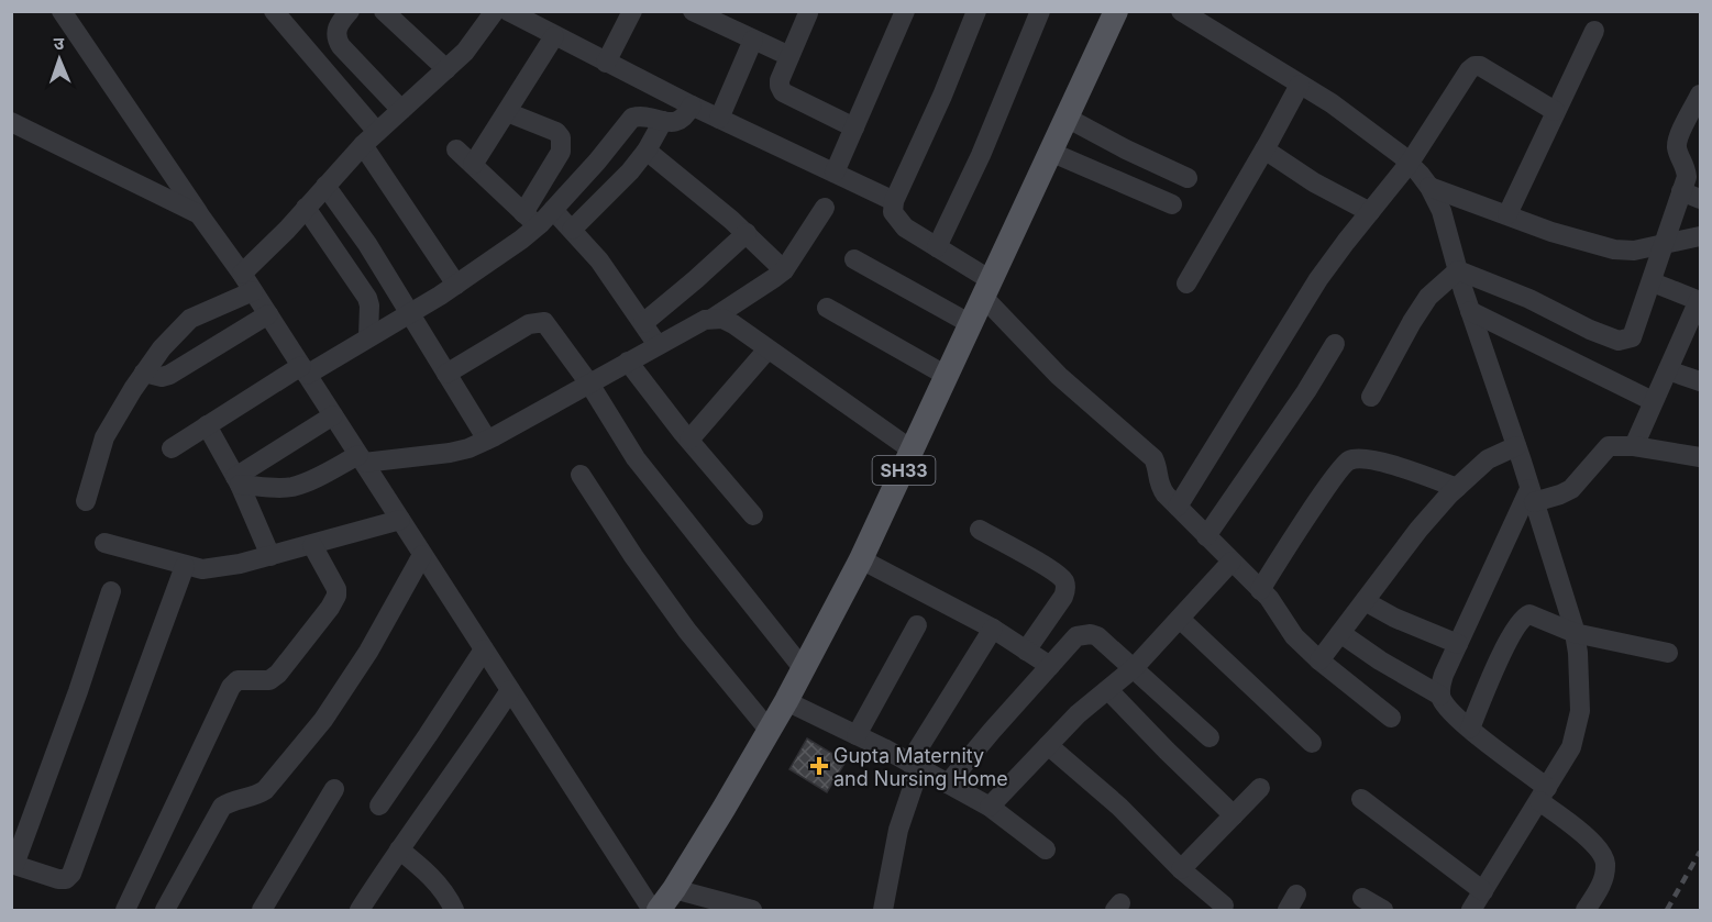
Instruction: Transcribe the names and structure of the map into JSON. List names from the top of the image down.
{
  "streets": {
    "main road": ["SH33"]
  },
  "places": {
    "health": ["Gupta Maternity and Nursing Home"]
  },
  "north": "top"
}
